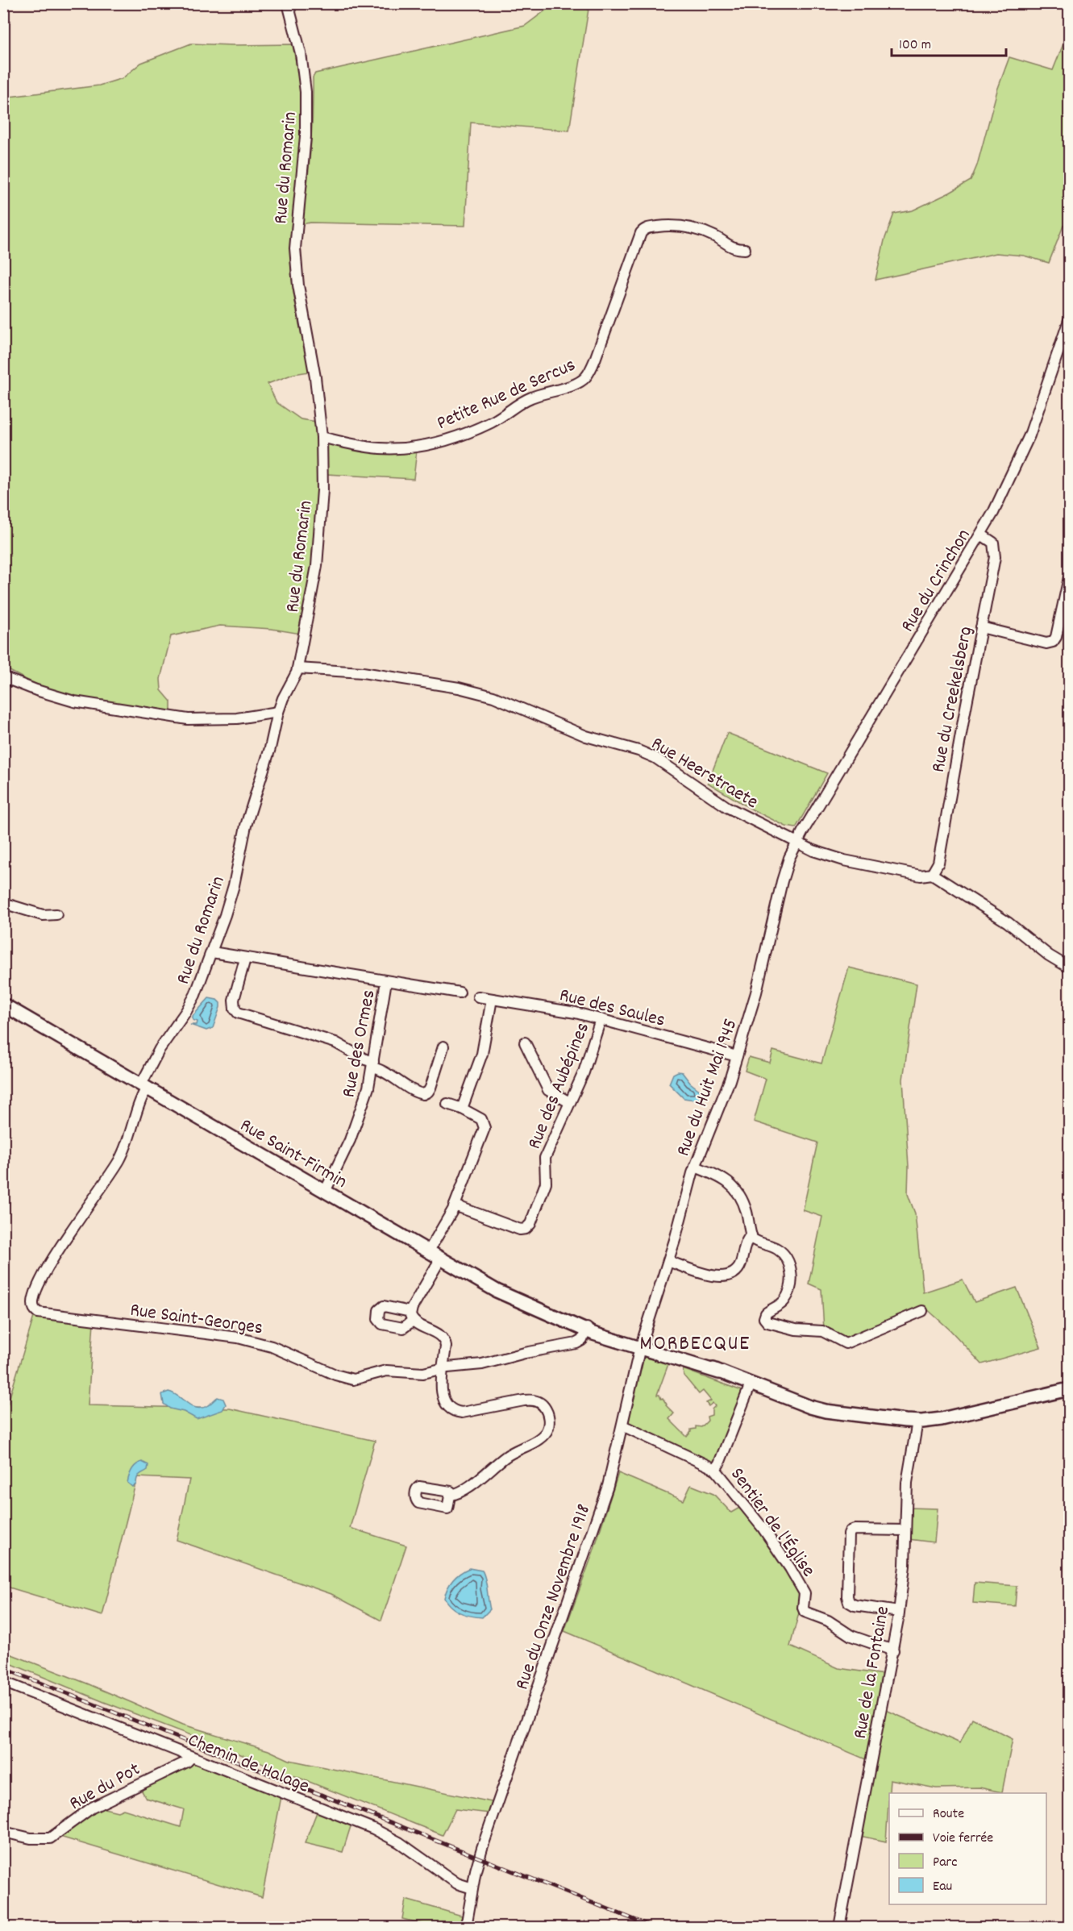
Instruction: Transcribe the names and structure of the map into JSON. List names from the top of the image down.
{
  "streets": {
    "main road": ["Rue Saint-Firmin"],
    "street": [
      "Rue du Romarin",
      "Petite Rue de Sercus",
      "Rue du Crinchon",
      "Rue du Creekelsberg",
      "Rue Heerstraete",
      "Rue des Saules",
      "Rue des Ormes",
      "Rue des Aubépines",
      "Rue du Huit Mai 1945",
      "Rue Saint-Georges",
      "Sentier de l'Église",
      "Rue du Onze Novembre 1918",
      "Rue de la Fontaine",
      "Chemin de Halage",
      "Rue du Pot"
    ]
  },
  "crossings": [
    ["Rue du Romarin", "Petite Rue de Sercus"],
    ["Rue du Romarin", "Rue Heerstraete"],
    ["Rue du Romarin", "Rue Saint-Firmin"],
    ["Rue du Romarin", "Rue Saint-Georges"],
    ["Rue du Crinchon", "Rue du Creekelsberg"],
    ["Rue du Crinchon", "Rue Heerstraete"],
    ["Rue du Crinchon", "Rue du Huit Mai 1945"],
    ["Rue du Creekelsberg", "Rue Heerstraete"],
    ["Rue Heerstraete", "Rue du Huit Mai 1945"],
    ["Rue des Saules", "Rue des Aubépines"],
    ["Rue des Saules", "Rue du Huit Mai 1945"],
    ["Rue des Ormes", "Rue Saint-Firmin"],
    ["Rue du Huit Mai 1945", "Rue Saint-Firmin"],
    ["Rue du Huit Mai 1945", "Rue du Onze Novembre 1918"],
    ["Rue Saint-Firmin", "Rue Saint-Georges"],
    ["Rue Saint-Firmin", "Rue du Onze Novembre 1918"],
    ["Rue Saint-Firmin", "Rue de la Fontaine"],
    ["Sentier de l'Église", "Rue de la Fontaine"],
    ["Rue du Onze Novembre 1918", "Chemin de Halage"],
    ["Chemin de Halage", "Rue du Pot"]
  ],
  "districts": ["MORBECQUE"],
  "legend": [
    "Route",
    "Voie ferrée",
    "Parc",
    "Eau"
  ],
  "scale_bar": "100 m"
}
